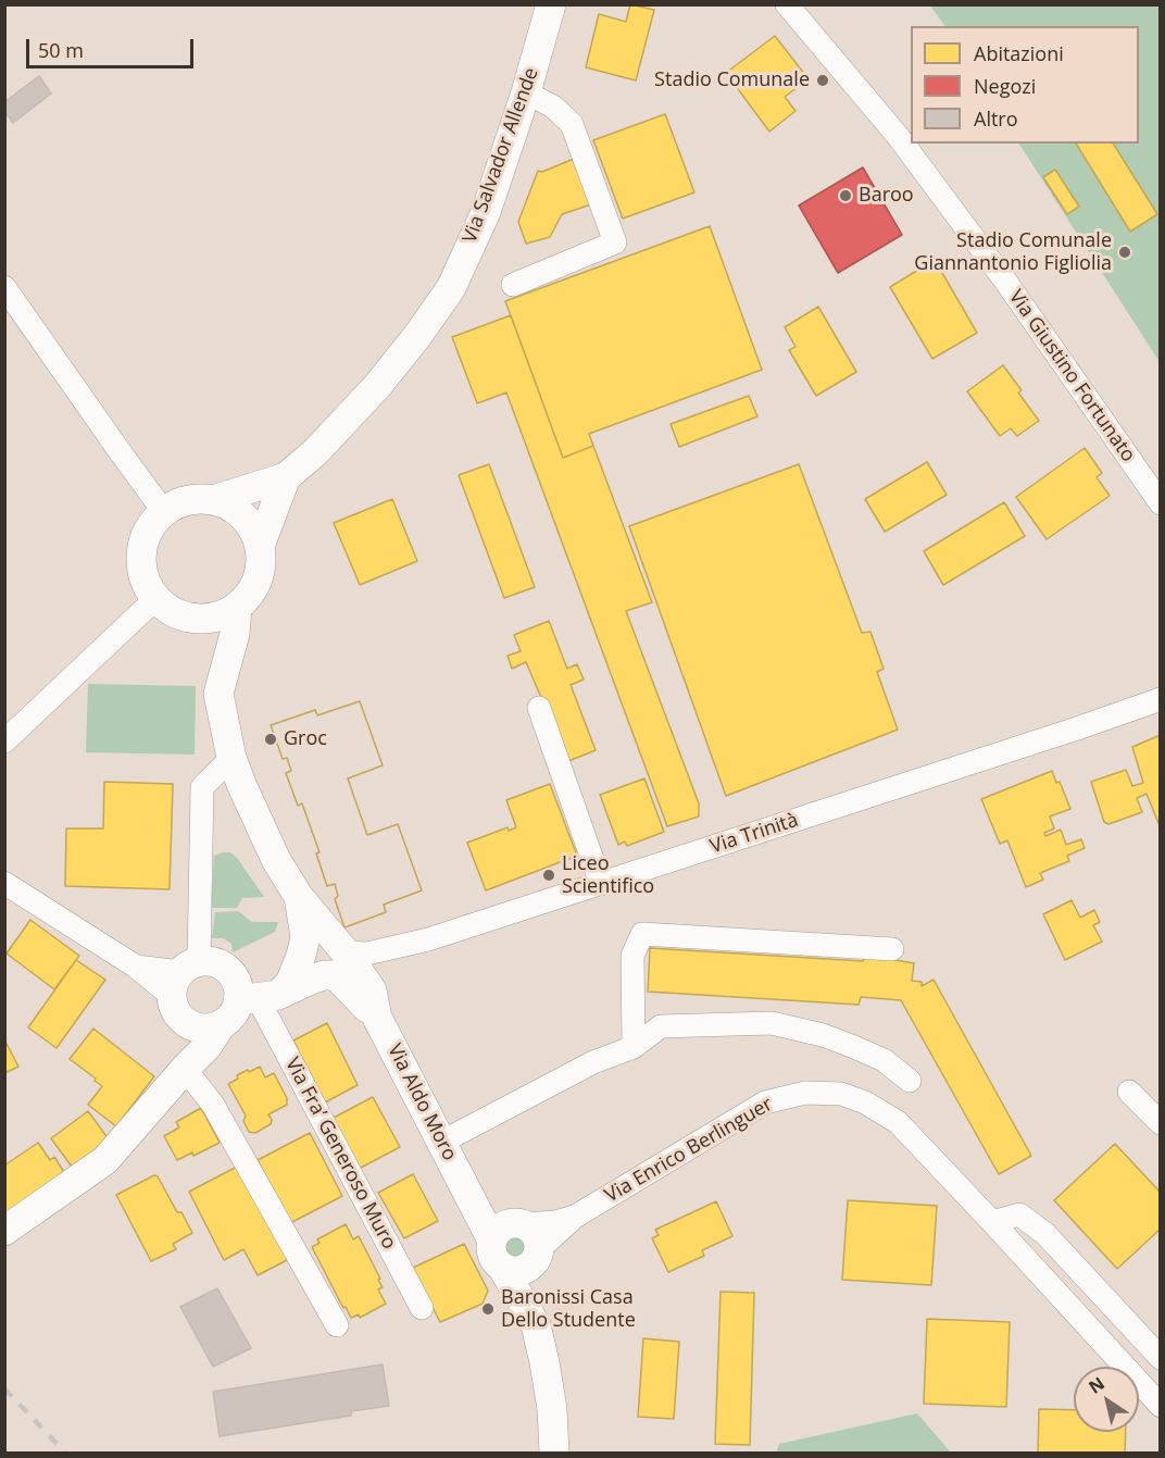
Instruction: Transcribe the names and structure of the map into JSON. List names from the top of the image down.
{
  "streets": {
    "street": [
      "Via Salvador Allende",
      "Via Giustino Fortunato",
      "Via Trinità",
      "Via Aldo Moro",
      "Via Enrico Berlinguer",
      "Via Fra’ Generoso Muro"
    ]
  },
  "crossings": [
    ["Via Aldo Moro", "Via Enrico Berlinguer"]
  ],
  "places": [
    "Stadio Comunale",
    "Baroo",
    "Stadio Comunale Giannantonio Figliolia",
    "Groc",
    "Liceo Scientifico",
    "Baronissi Casa Dello Studente"
  ],
  "legend": ["Abitazioni", "Negozi", "Altro"],
  "scale_bar": "50 m",
  "north": "top left"
}
